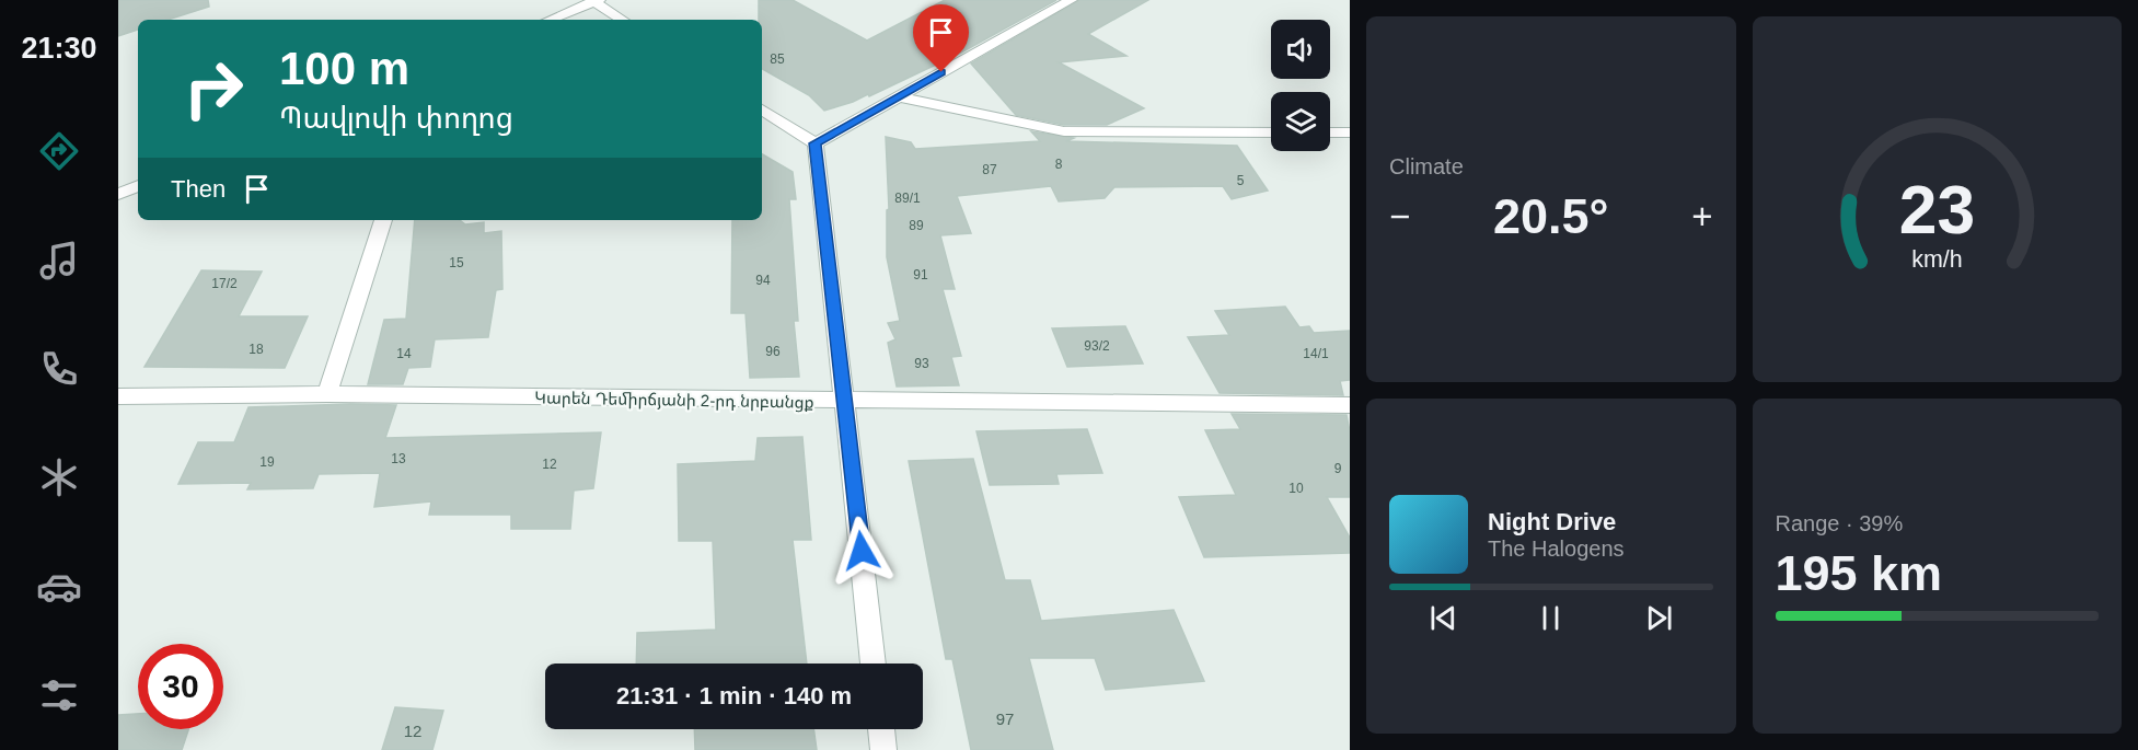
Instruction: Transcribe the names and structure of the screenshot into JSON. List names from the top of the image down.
{
  "streets": {
    "street": ["Կարեն Դեմիրճյանի 2-րդ նրբանցք"]
  },
  "house_numbers": [
    "85",
    "8",
    "87",
    "5",
    "89/1",
    "89",
    "15",
    "91",
    "94",
    "17/2",
    "93/2",
    "18",
    "96",
    "14",
    "14/1",
    "93",
    "13",
    "19",
    "12",
    "9",
    "10",
    "97",
    "12"
  ],
  "page": {
    "tabs": "21:30",
    "tile": [
      "Climate",
      ["Range · 39%", "195 km"]
    ],
    "turn": ["100 m", "Պավլովի փողոց"],
    "then": "Then",
    "heat": ["−", "20.5°", "+"],
    "song": ["Night Drive", "The Halogens"],
    "limit": "30",
    "trip": "21:31 · 1 min · 140 m",
    "gauge": ["23", "km/h"]
  }
}
